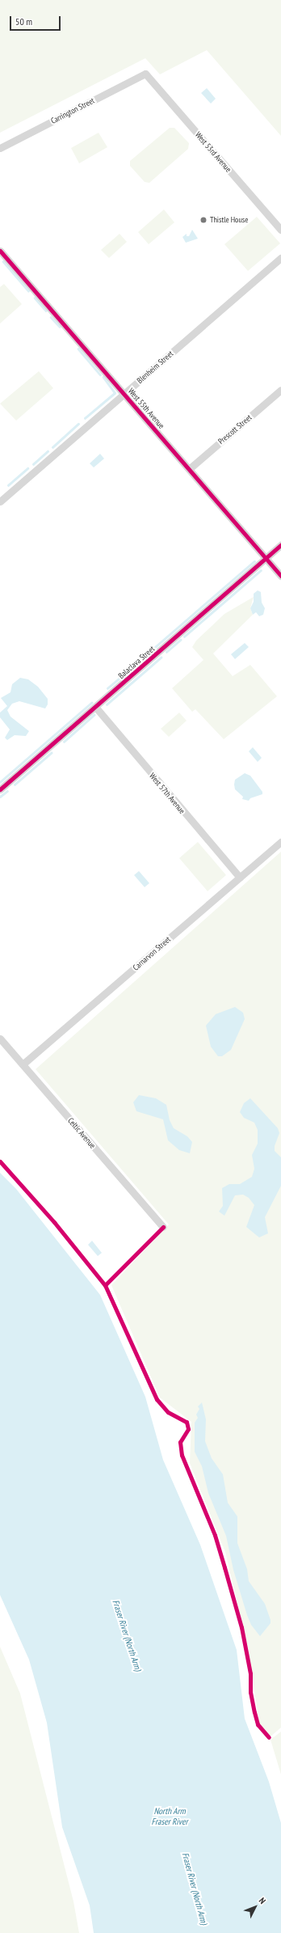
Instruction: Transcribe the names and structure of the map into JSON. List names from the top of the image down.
{
  "streets": {
    "street": [
      "Carrington Street",
      "West 53rd Avenue",
      "Blenheim Street",
      "West 55th Avenue",
      "Prescott Street",
      "Balaclava Street",
      "West 57th Avenue",
      "Carnarvon Street",
      "Celtic Avenue"
    ]
  },
  "crossings": [
    ["Carrington Street", "West 53rd Avenue"],
    ["Blenheim Street", "West 55th Avenue"],
    ["West 55th Avenue", "Prescott Street"],
    ["West 55th Avenue", "Balaclava Street"],
    ["Balaclava Street", "West 57th Avenue"],
    ["West 57th Avenue", "Carnarvon Street"],
    ["Carnarvon Street", "Celtic Avenue"]
  ],
  "water": ["Fraser River (North Arm)", "North Arm Fraser River"],
  "places": ["Thistle House"],
  "scale_bar": "50 m",
  "north": "top right"
}
